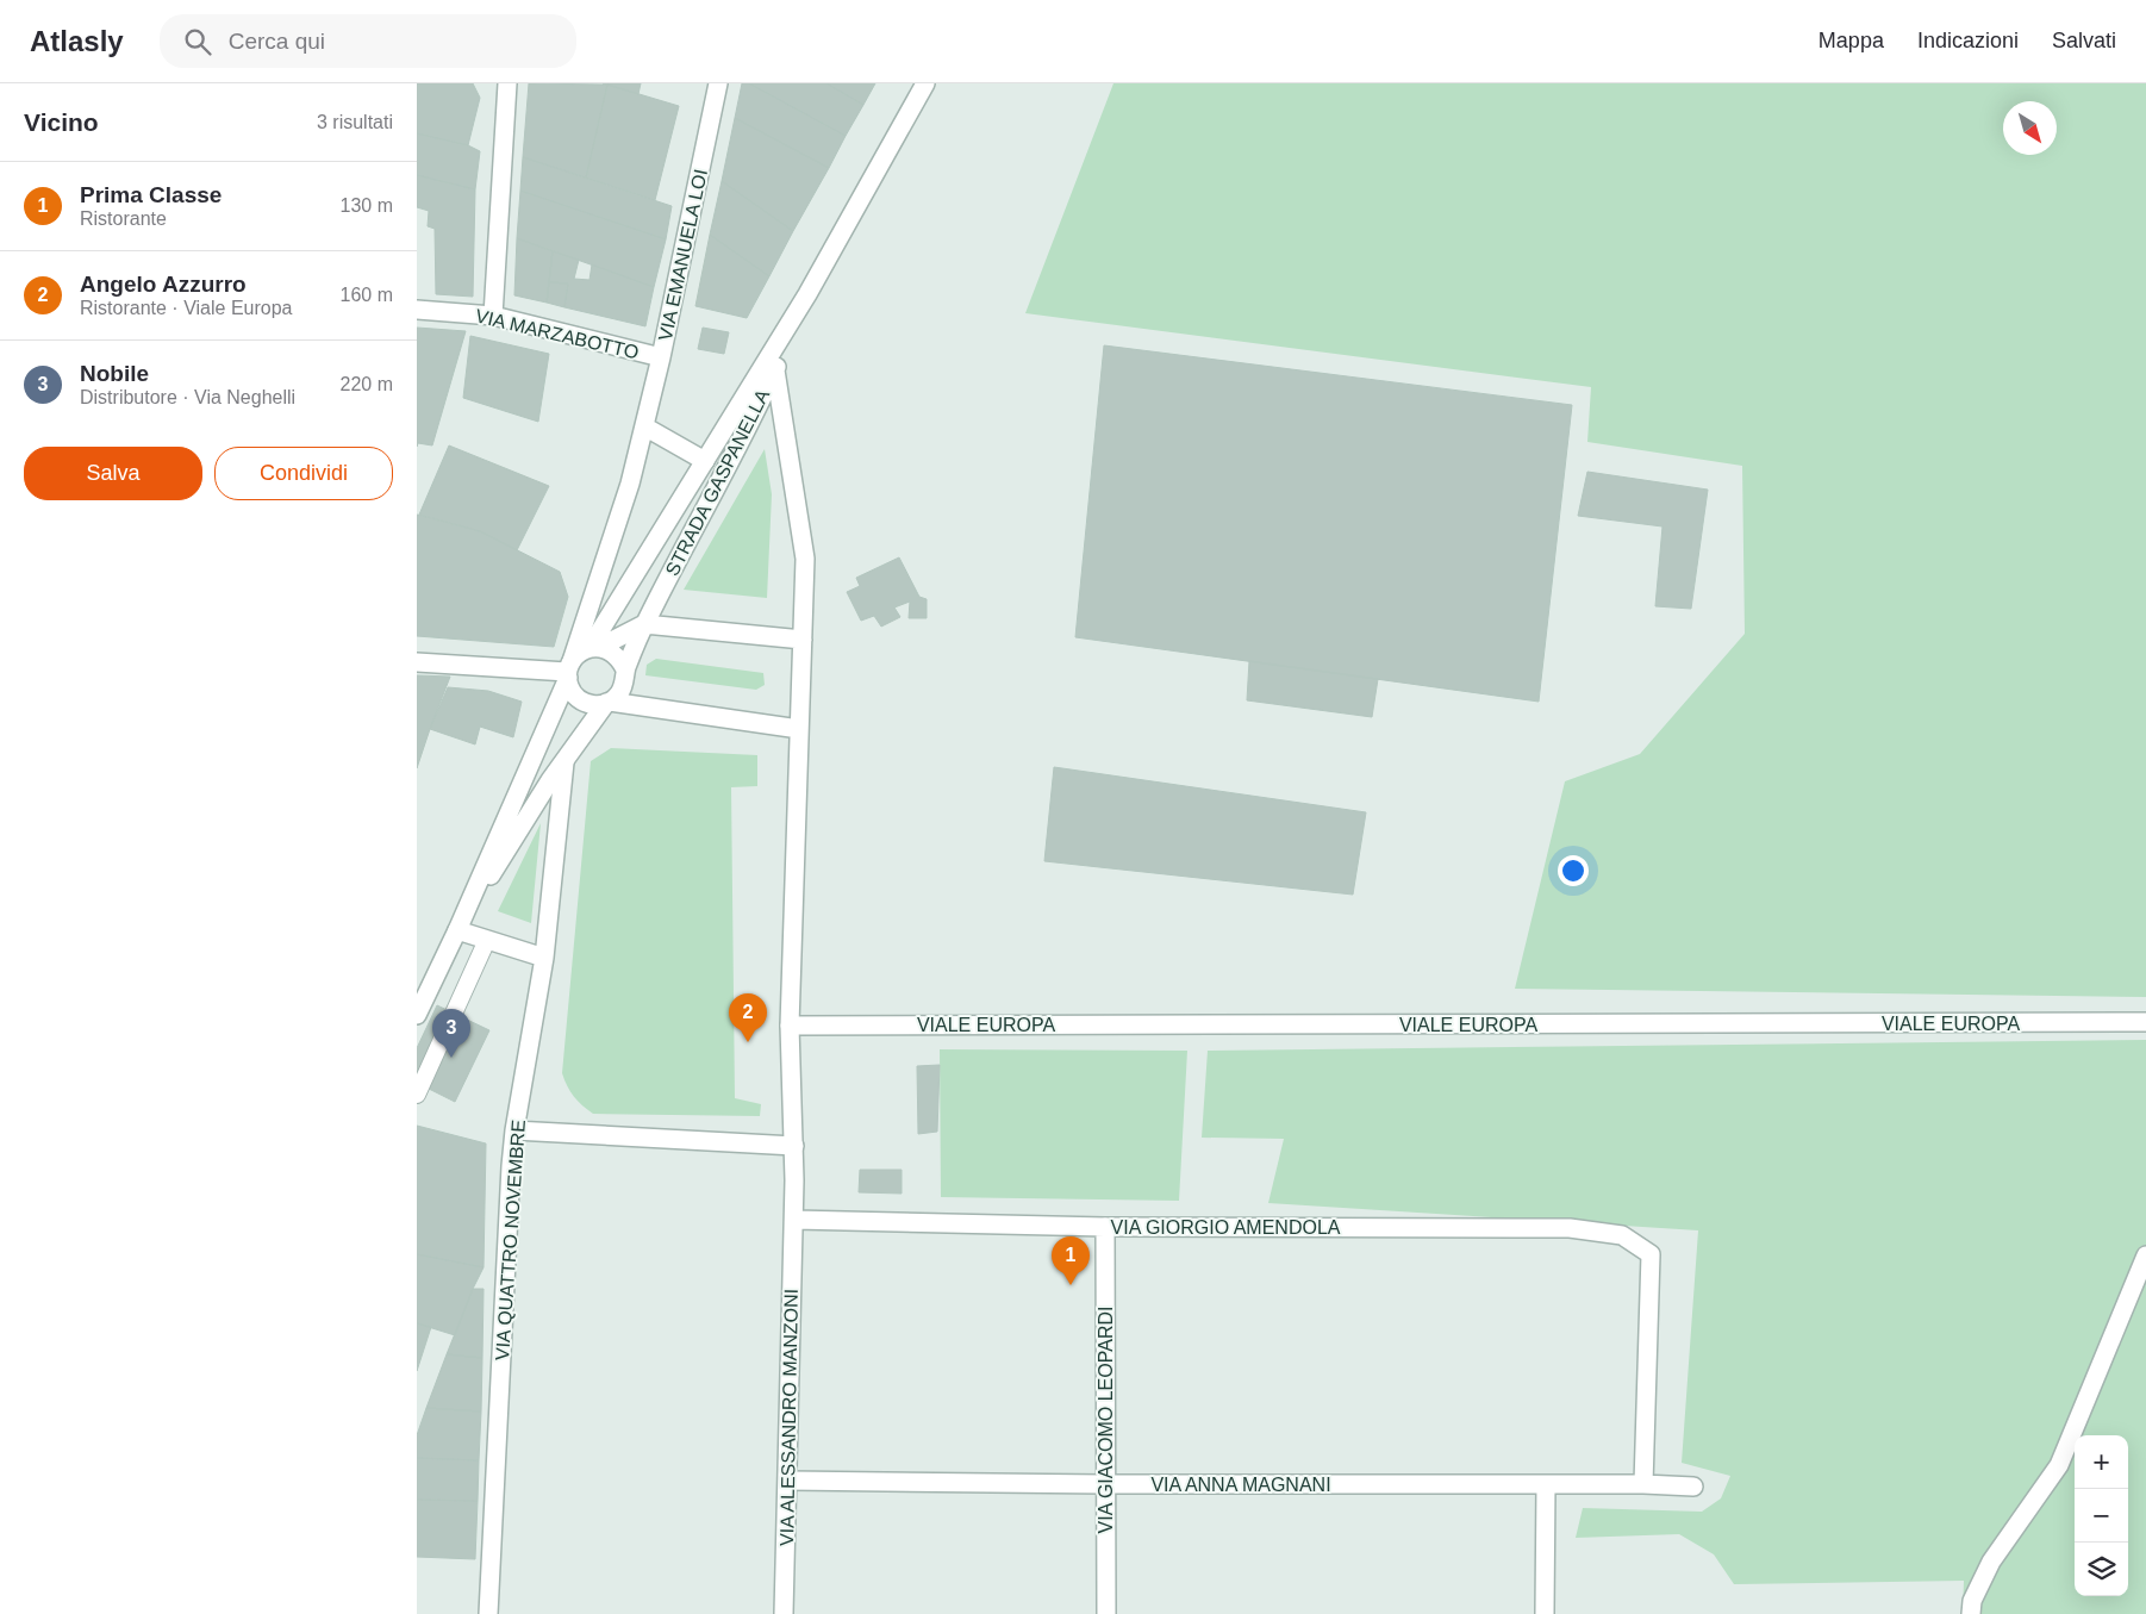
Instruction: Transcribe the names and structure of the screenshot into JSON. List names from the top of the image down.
{
  "streets": {
    "street": [
      "VIA EMANUELA LOI",
      "VIA MARZABOTTO",
      "STRADA GASPANELLA",
      "VIALE EUROPA",
      "VIA GIORGIO AMENDOLA",
      "VIA QUATTRO NOVEMBRE",
      "VIA ALESSANDRO MANZONI",
      "VIA GIACOMO LEOPARDI",
      "VIA ANNA MAGNANI"
    ]
  },
  "crossings": [
    ["VIA EMANUELA LOI", "VIA MARZABOTTO"],
    ["VIA EMANUELA LOI", "STRADA GASPANELLA"],
    ["STRADA GASPANELLA", "VIA ALESSANDRO MANZONI"],
    ["VIALE EUROPA", "VIA ALESSANDRO MANZONI"],
    ["VIA GIORGIO AMENDOLA", "VIA ALESSANDRO MANZONI"],
    ["VIA GIORGIO AMENDOLA", "VIA GIACOMO LEOPARDI"],
    ["VIA GIORGIO AMENDOLA", "VIA ANNA MAGNANI"],
    ["VIA ALESSANDRO MANZONI", "VIA ANNA MAGNANI"],
    ["VIA GIACOMO LEOPARDI", "VIA ANNA MAGNANI"]
  ],
  "north": "bottom right",
  "page": {
    "header": "Atlasly",
    "search": "Cerca qui",
    "nav": ["Mappa", "Indicazioni", "Salvati"],
    "heading": ["Vicino", "3 risultati"],
    "list": [
      {
        "mark": "1",
        "name": "Prima Classe",
        "note": "Ristorante",
        "value": "130 m"
      },
      {
        "mark": "2",
        "name": "Angelo Azzurro",
        "note": "Ristorante · Viale Europa",
        "value": "160 m"
      },
      {
        "mark": "3",
        "name": "Nobile",
        "note": "Distributore · Via Neghelli",
        "value": "220 m"
      }
    ],
    "buttons": ["Salva", "Condividi"],
    "pins": ["2", "3", "1"],
    "map_buttons": ["+", "−"]
  }
}
